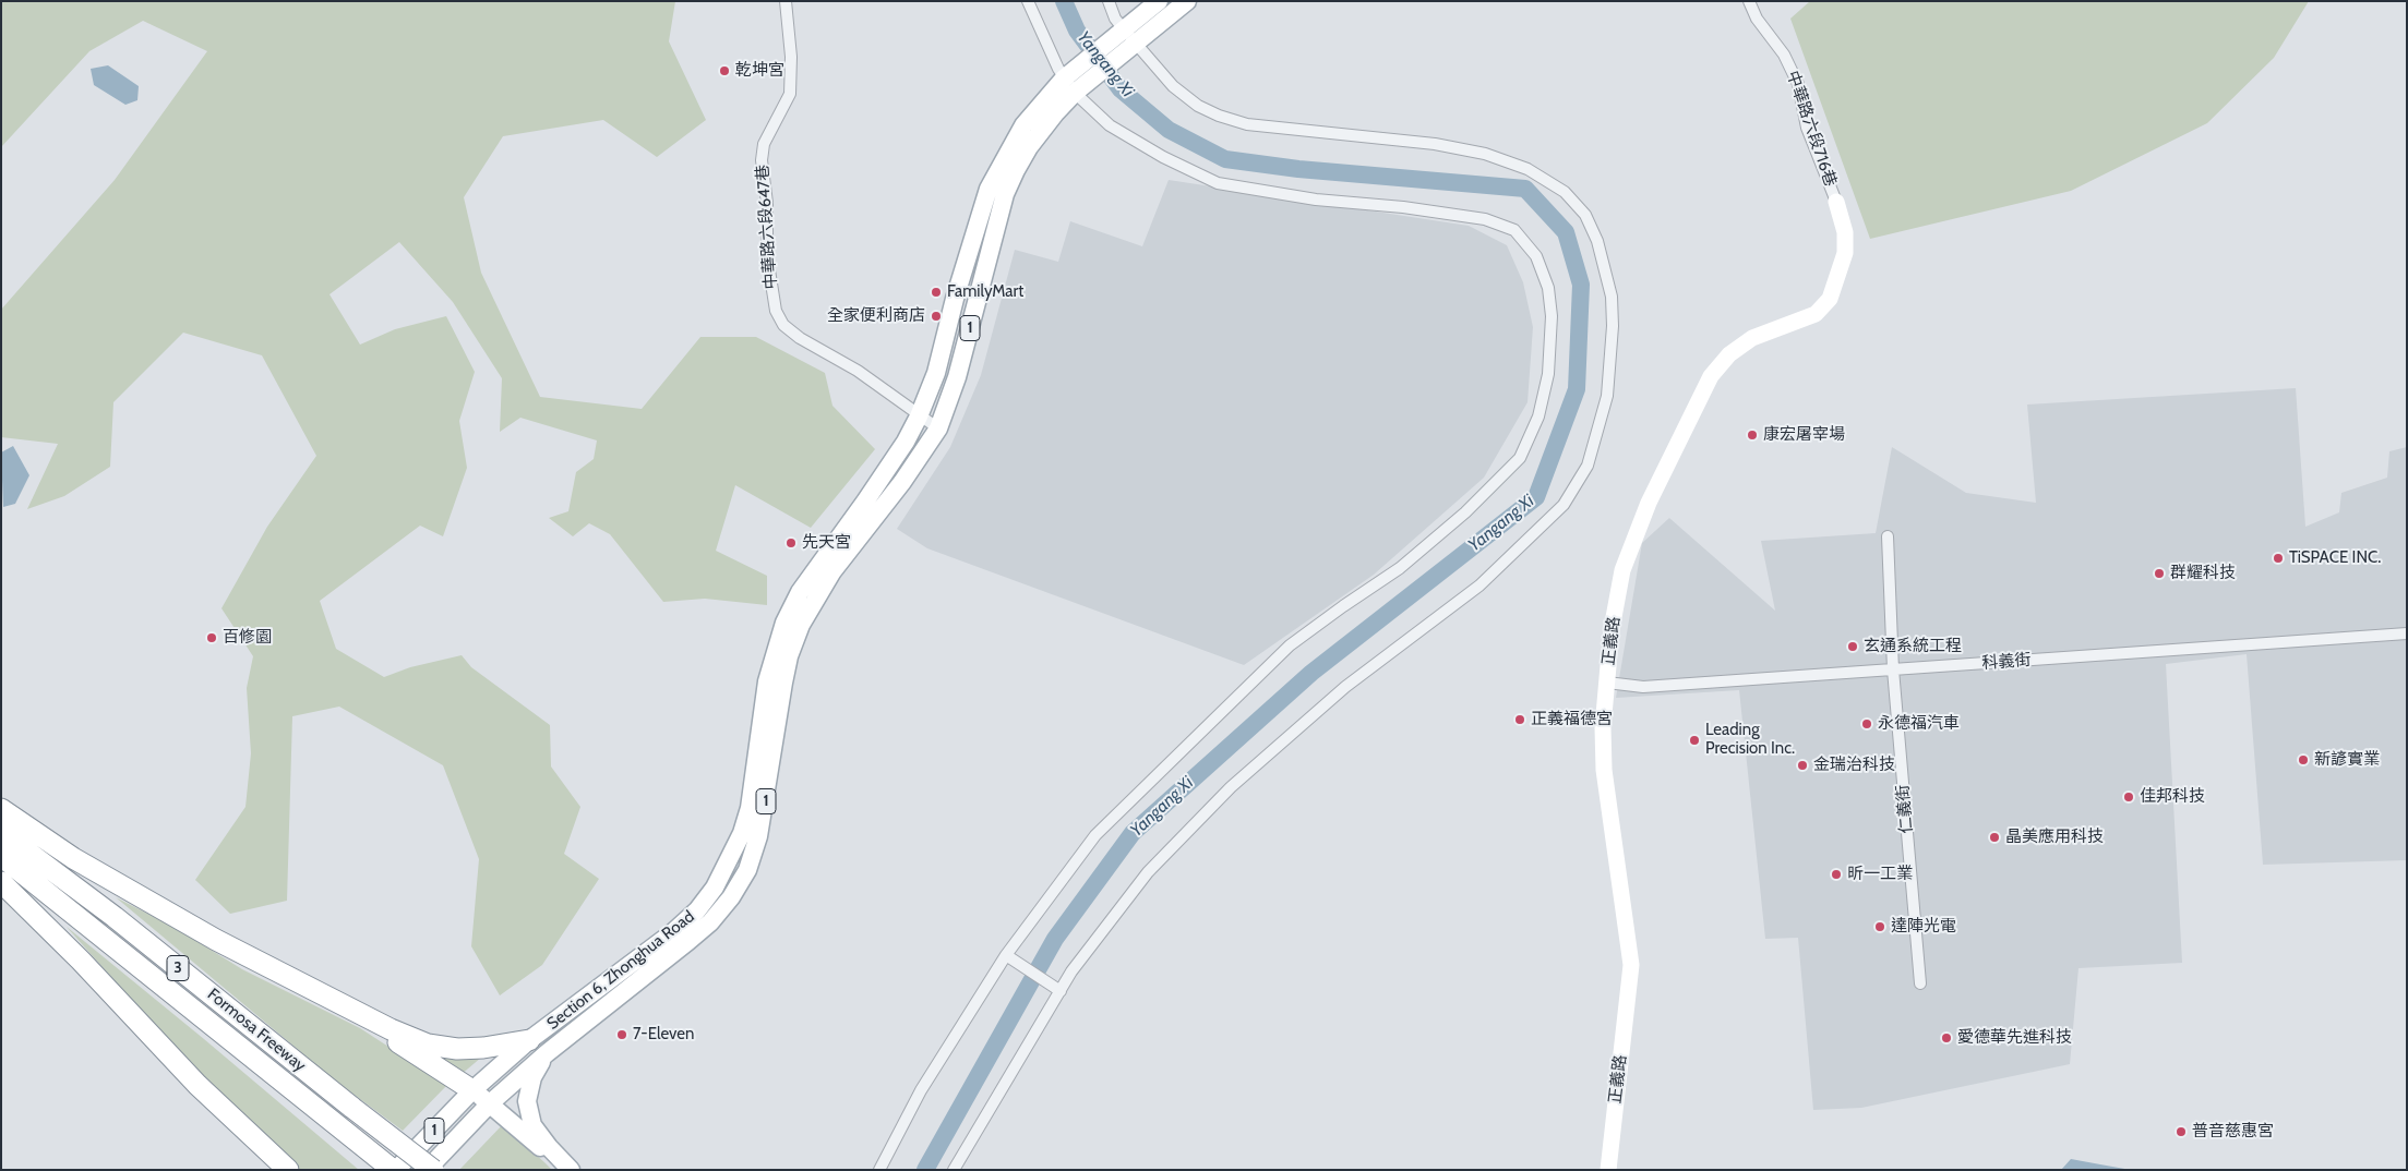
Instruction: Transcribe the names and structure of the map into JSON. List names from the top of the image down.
{
  "streets": {
    "highway": ["3", "Formosa Freeway"],
    "main road": ["1", "Section 6, Zhonghua Road"],
    "street": [
      "中華路六段716巷",
      "中華路六段647巷",
      "正義路",
      "科義街",
      "仁義街"
    ]
  },
  "crossings": [
    ["中華路六段716巷", "正義路"],
    ["中華路六段647巷", "Section 6, Zhonghua Road"],
    ["1", "Section 6, Zhonghua Road"],
    ["正義路", "科義街"],
    ["科義街", "仁義街"],
    ["Section 6, Zhonghua Road", "Formosa Freeway"]
  ],
  "water": ["Yangang Xi"],
  "places": [
    "乾坤宮",
    "FamilyMart",
    "全家便利商店",
    "康宏屠宰場",
    "先天宮",
    "TiSPACE INC.",
    "群耀科技",
    "百修園",
    "玄通系統工程",
    "正義福德宮",
    "永德福汽車",
    "Leading Precision Inc.",
    "新諺實業",
    "金瑞治科技",
    "佳邦科技",
    "晶美應用科技",
    "昕一工業",
    "達陣光電",
    "7-Eleven",
    "愛德華先進科技",
    "普音慈惠宮"
  ]
}
